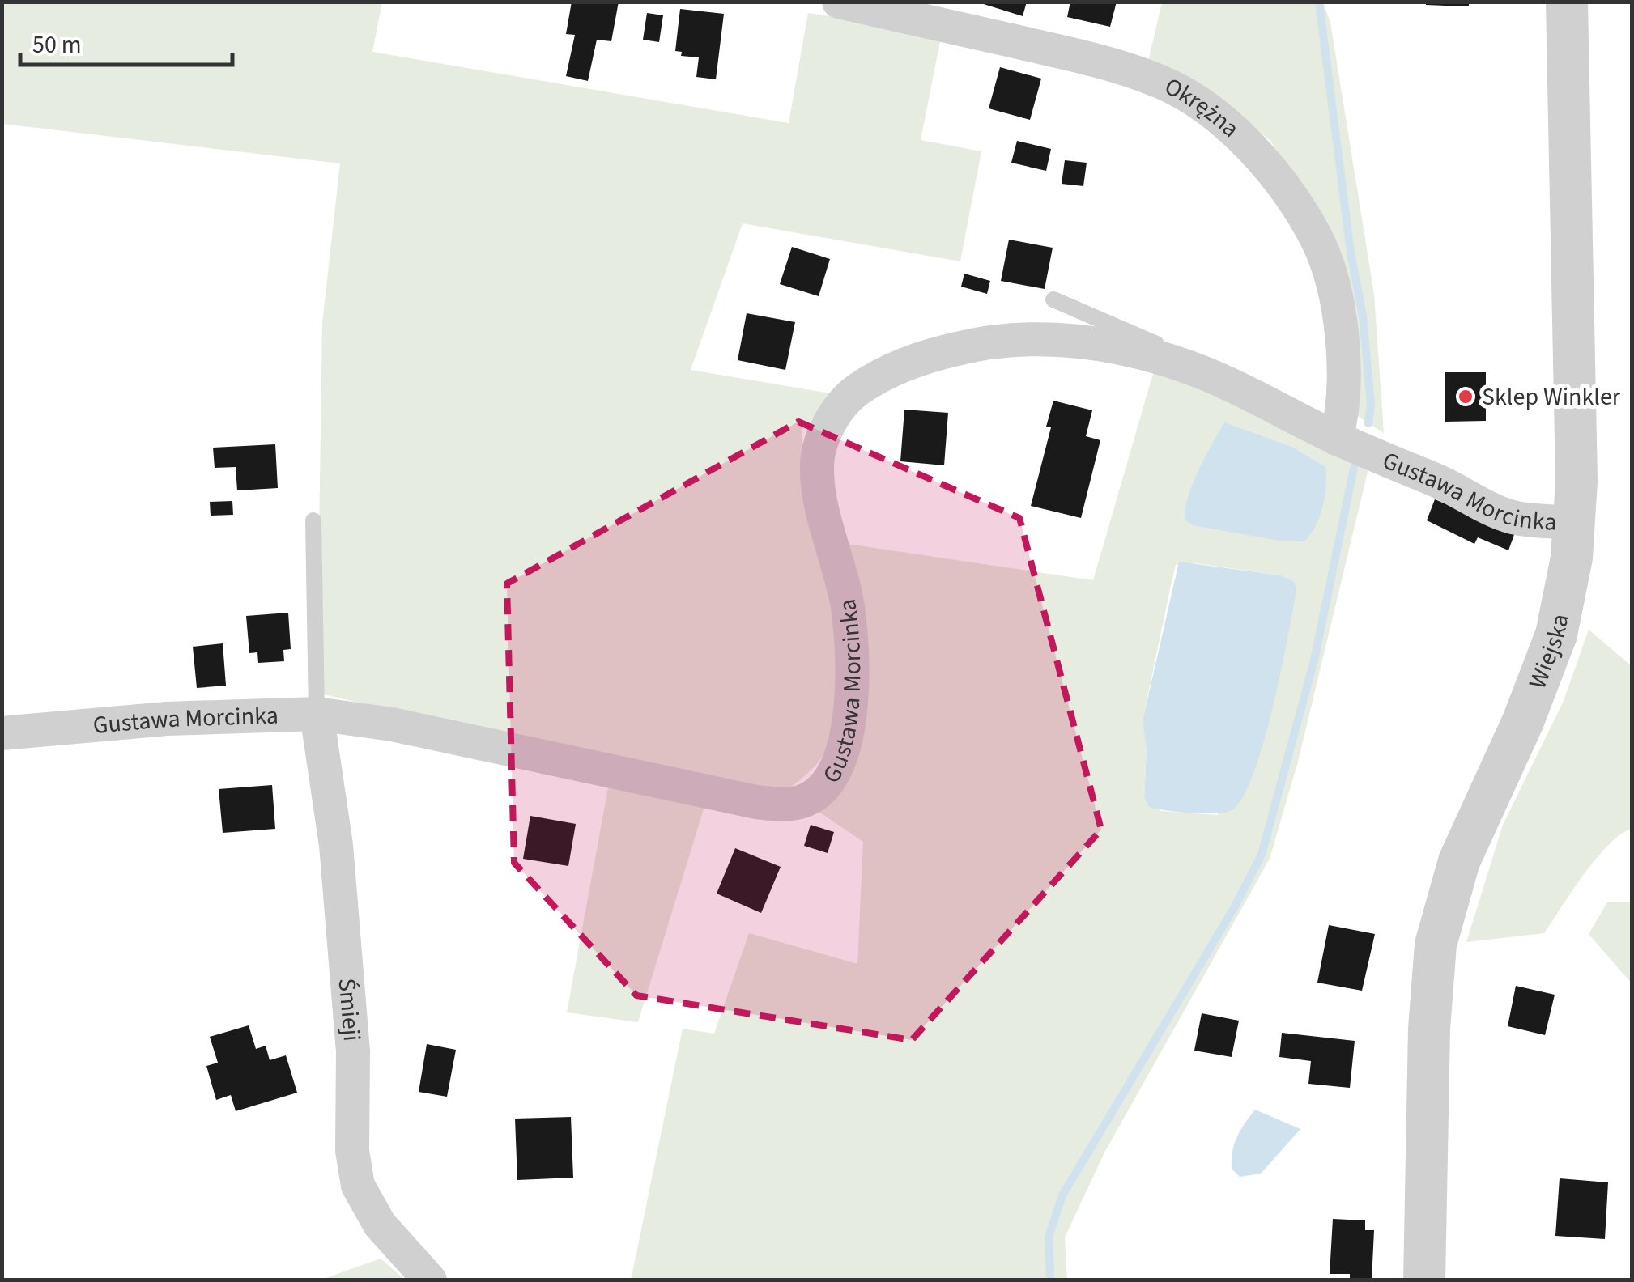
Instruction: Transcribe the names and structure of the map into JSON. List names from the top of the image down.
{
  "streets": {
    "street": [
      "Okrężna",
      "Gustawa Morcinka",
      "Wiejska",
      "Śmieji"
    ]
  },
  "crossings": [
    ["Okrężna", "Gustawa Morcinka"],
    ["Gustawa Morcinka", "Wiejska"],
    ["Gustawa Morcinka", "Śmieji"]
  ],
  "places": ["Sklep Winkler"],
  "scale_bar": "50 m"
}
